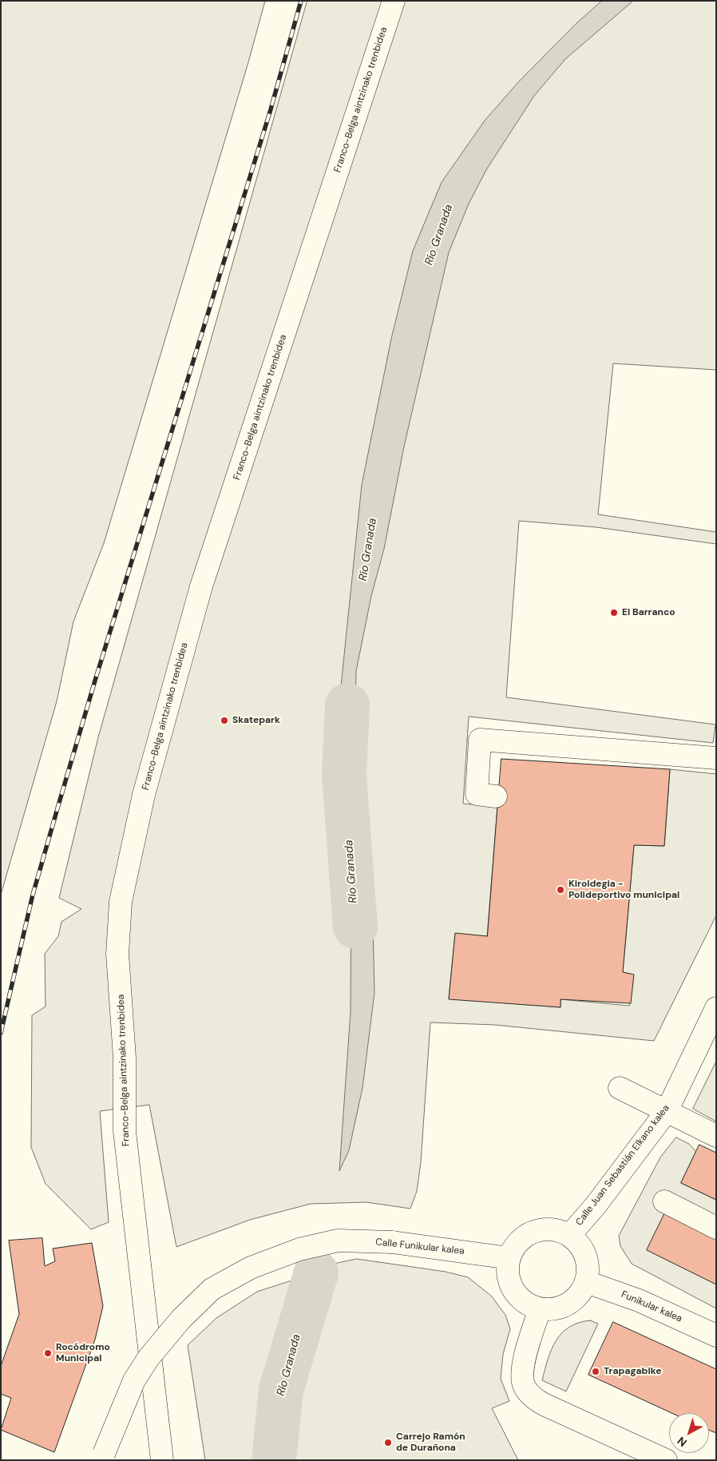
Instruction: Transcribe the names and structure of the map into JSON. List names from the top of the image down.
{
  "streets": {
    "street": [
      "Franco-Belga aintzinako trenbidea",
      "Calle Juan Sebastián Elkano kalea",
      "Calle Funikular kalea",
      "Funikular kalea"
    ]
  },
  "crossings": [
    ["Calle Juan Sebastián Elkano kalea", "Calle Funikular kalea"],
    ["Calle Juan Sebastián Elkano kalea", "Funikular kalea"],
    ["Calle Funikular kalea", "Funikular kalea"]
  ],
  "water": ["Río Granada"],
  "places": [
    "El Barranco",
    "Skatepark",
    "Kiroldegia - Polideportivo municipal",
    "Rocódromo Municipal",
    "Trapagabike",
    "Carrejo Ramón de Durañona"
  ],
  "north": "bottom left"
}
